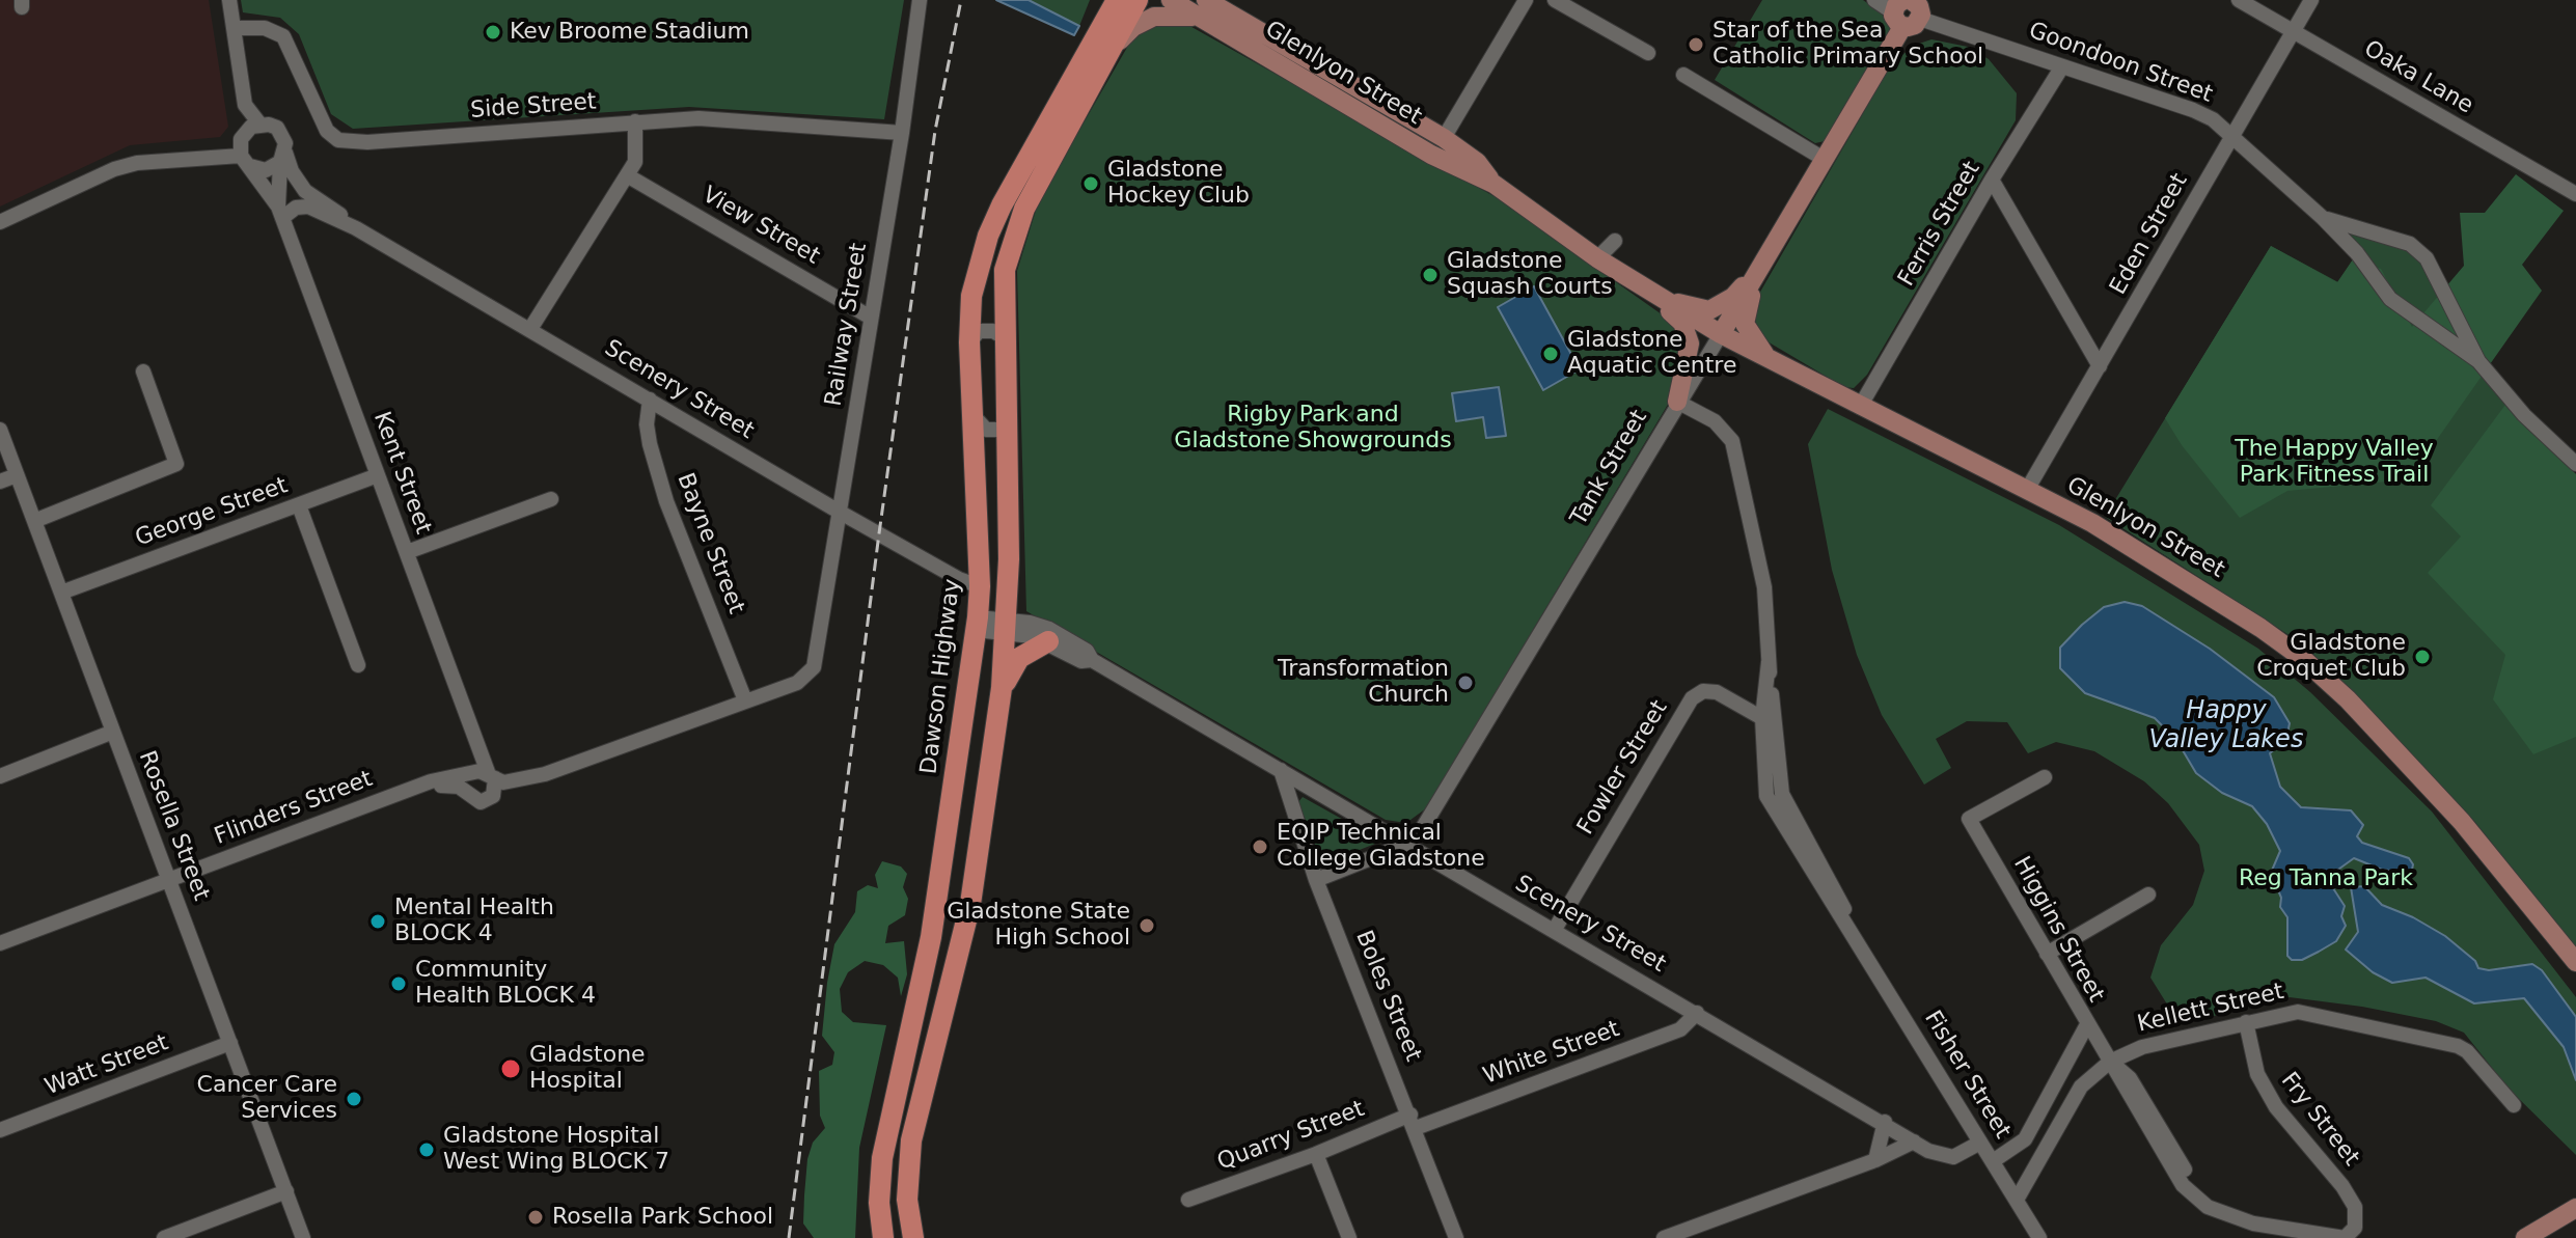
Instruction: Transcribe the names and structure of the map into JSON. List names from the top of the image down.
{
  "streets": {
    "highway": ["Dawson Highway"],
    "main road": ["Glenlyon Street", "Tank Street"],
    "street": [
      "Goondoon Street",
      "Oaka Lane",
      "Side Street",
      "Ferris Street",
      "View Street",
      "Eden Street",
      "Railway Street",
      "Scenery Street",
      "Kent Street",
      "George Street",
      "Bayne Street",
      "Fowler Street",
      "Flinders Street",
      "Rosella Street",
      "Higgins Street",
      "Boles Street",
      "Kellett Street",
      "White Street",
      "Watt Street",
      "Fisher Street",
      "Fry Street",
      "Quarry Street"
    ]
  },
  "crossings": [
    ["Goondoon Street", "Ferris Street"],
    ["Goondoon Street", "Eden Street"],
    ["Goondoon Street", "Tank Street"],
    ["Glenlyon Street", "Ferris Street"],
    ["Glenlyon Street", "Eden Street"],
    ["Glenlyon Street", "Tank Street"],
    ["Oaka Lane", "Eden Street"],
    ["Side Street", "Railway Street"],
    ["View Street", "Railway Street"],
    ["Railway Street", "Scenery Street"],
    ["Railway Street", "Flinders Street"],
    ["Scenery Street", "Tank Street"],
    ["Scenery Street", "Kent Street"],
    ["Scenery Street", "Bayne Street"],
    ["Scenery Street", "Dawson Highway"],
    ["Scenery Street", "Fowler Street"],
    ["Scenery Street", "Boles Street"],
    ["Scenery Street", "White Street"],
    ["Scenery Street", "Fisher Street"],
    ["Tank Street", "Fisher Street"],
    ["Kent Street", "George Street"],
    ["Kent Street", "Flinders Street"],
    ["George Street", "Rosella Street"],
    ["Bayne Street", "Flinders Street"],
    ["Fowler Street", "Fisher Street"],
    ["Flinders Street", "Rosella Street"],
    ["Rosella Street", "Watt Street"],
    ["Higgins Street", "Kellett Street"],
    ["Higgins Street", "Fry Street"],
    ["Boles Street", "White Street"],
    ["Boles Street", "Quarry Street"],
    ["Kellett Street", "Fisher Street"],
    ["Kellett Street", "Fry Street"],
    ["White Street", "Quarry Street"]
  ],
  "water": ["Happy Valley Lakes"],
  "parks": ["Rigby Park and Gladstone Showgrounds", "The Happy Valley Park Fitness Trail", "Reg Tanna Park"],
  "places": [
    "Kev Broome Stadium",
    "Star of the Sea Catholic Primary School",
    "Gladstone Hockey Club",
    "Gladstone Squash Courts",
    "Gladstone Aquatic Centre",
    "Gladstone Croquet Club",
    "Transformation Church",
    "EQIP Technical College Gladstone",
    "Mental Health BLOCK 4",
    "Gladstone State High School",
    "Community Health BLOCK 4",
    "Gladstone Hospital",
    "Cancer Care Services",
    "Gladstone Hospital West Wing BLOCK 7",
    "Rosella Park School"
  ]
}
